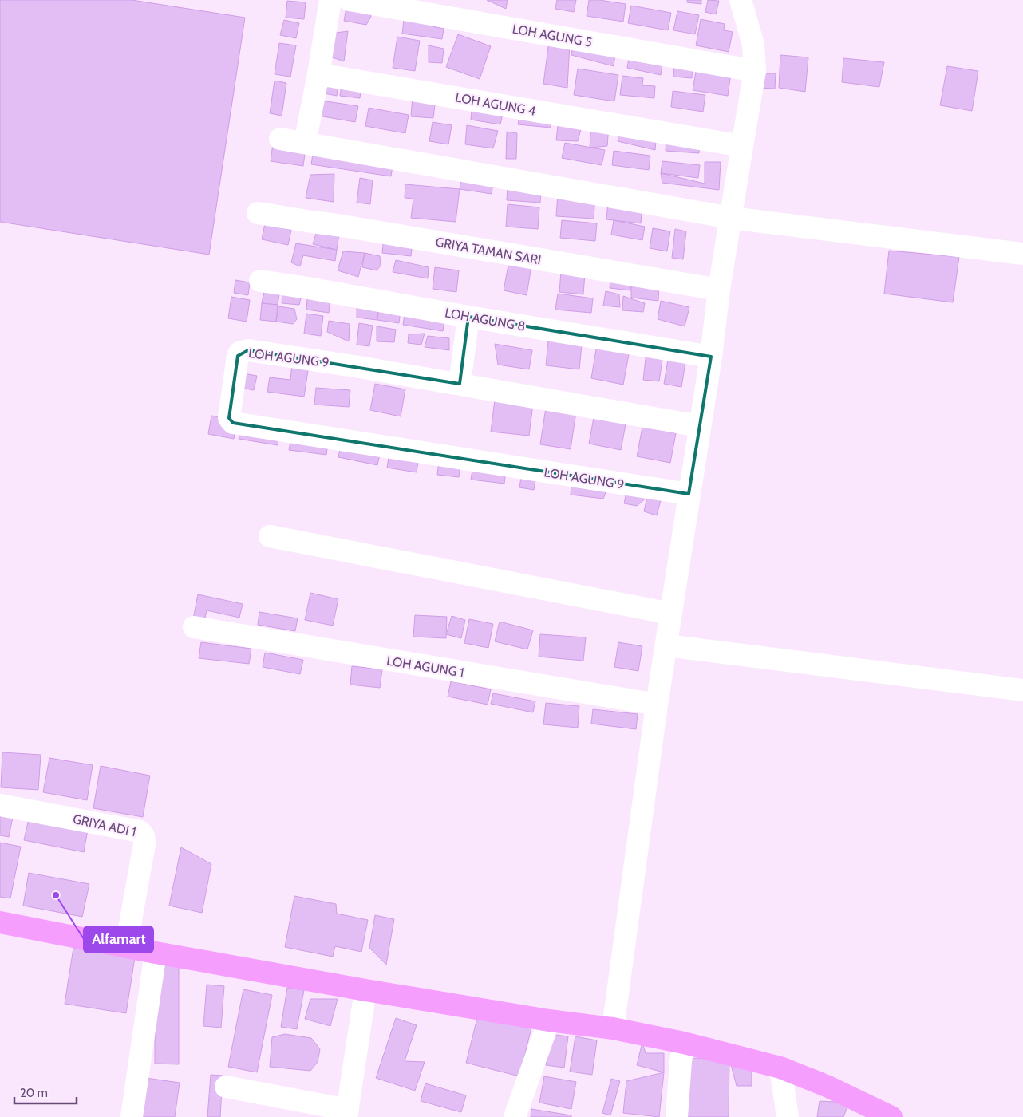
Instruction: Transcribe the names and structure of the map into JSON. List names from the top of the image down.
{
  "streets": {
    "street": [
      "LOH AGUNG 5",
      "LOH AGUNG 4",
      "GRIYA TAMAN SARI",
      "LOH AGUNG 8",
      "LOH AGUNG 9",
      "LOH AGUNG 1",
      "GRIYA ADI 1"
    ]
  },
  "places": ["Alfamart"],
  "scale_bar": "20 m"
}
